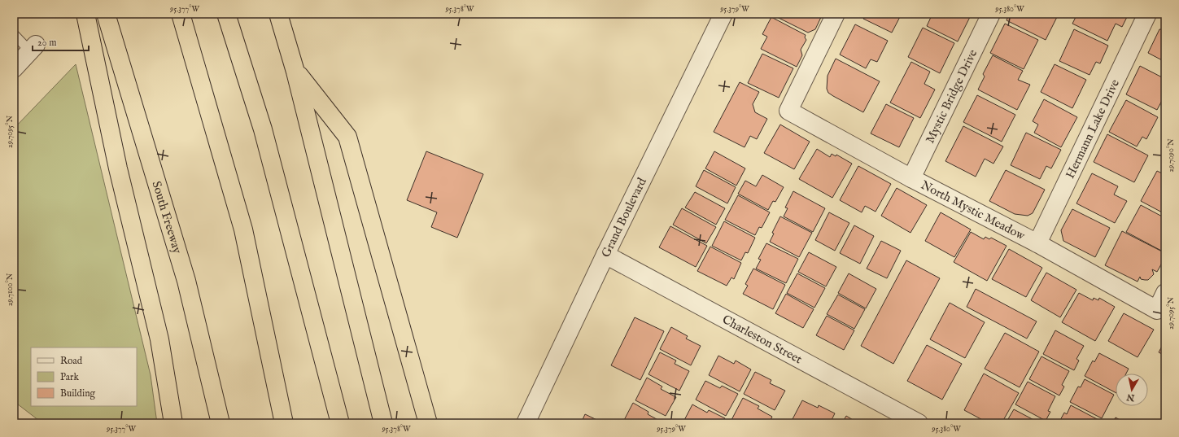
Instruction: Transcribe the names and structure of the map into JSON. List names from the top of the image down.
{
  "streets": {
    "highway": ["South Freeway"],
    "street": [
      "Mystic Bridge Drive",
      "Hermann Lake Drive",
      "North Mystic Meadow",
      "Grand Boulevard",
      "Charleston Street"
    ]
  },
  "crossings": [
    ["Mystic Bridge Drive", "North Mystic Meadow"],
    ["Hermann Lake Drive", "North Mystic Meadow"],
    ["Grand Boulevard", "Charleston Street"]
  ],
  "legend": ["Road", "Park", "Building"],
  "scale_bar": "20 m",
  "north": "bottom",
  "coordinates": [
    "95.377°W",
    "95.378°W",
    "95.379°W",
    "95.380°W",
    "29.7095°N",
    "29.7090°N",
    "29.7100°N"
  ]
}
